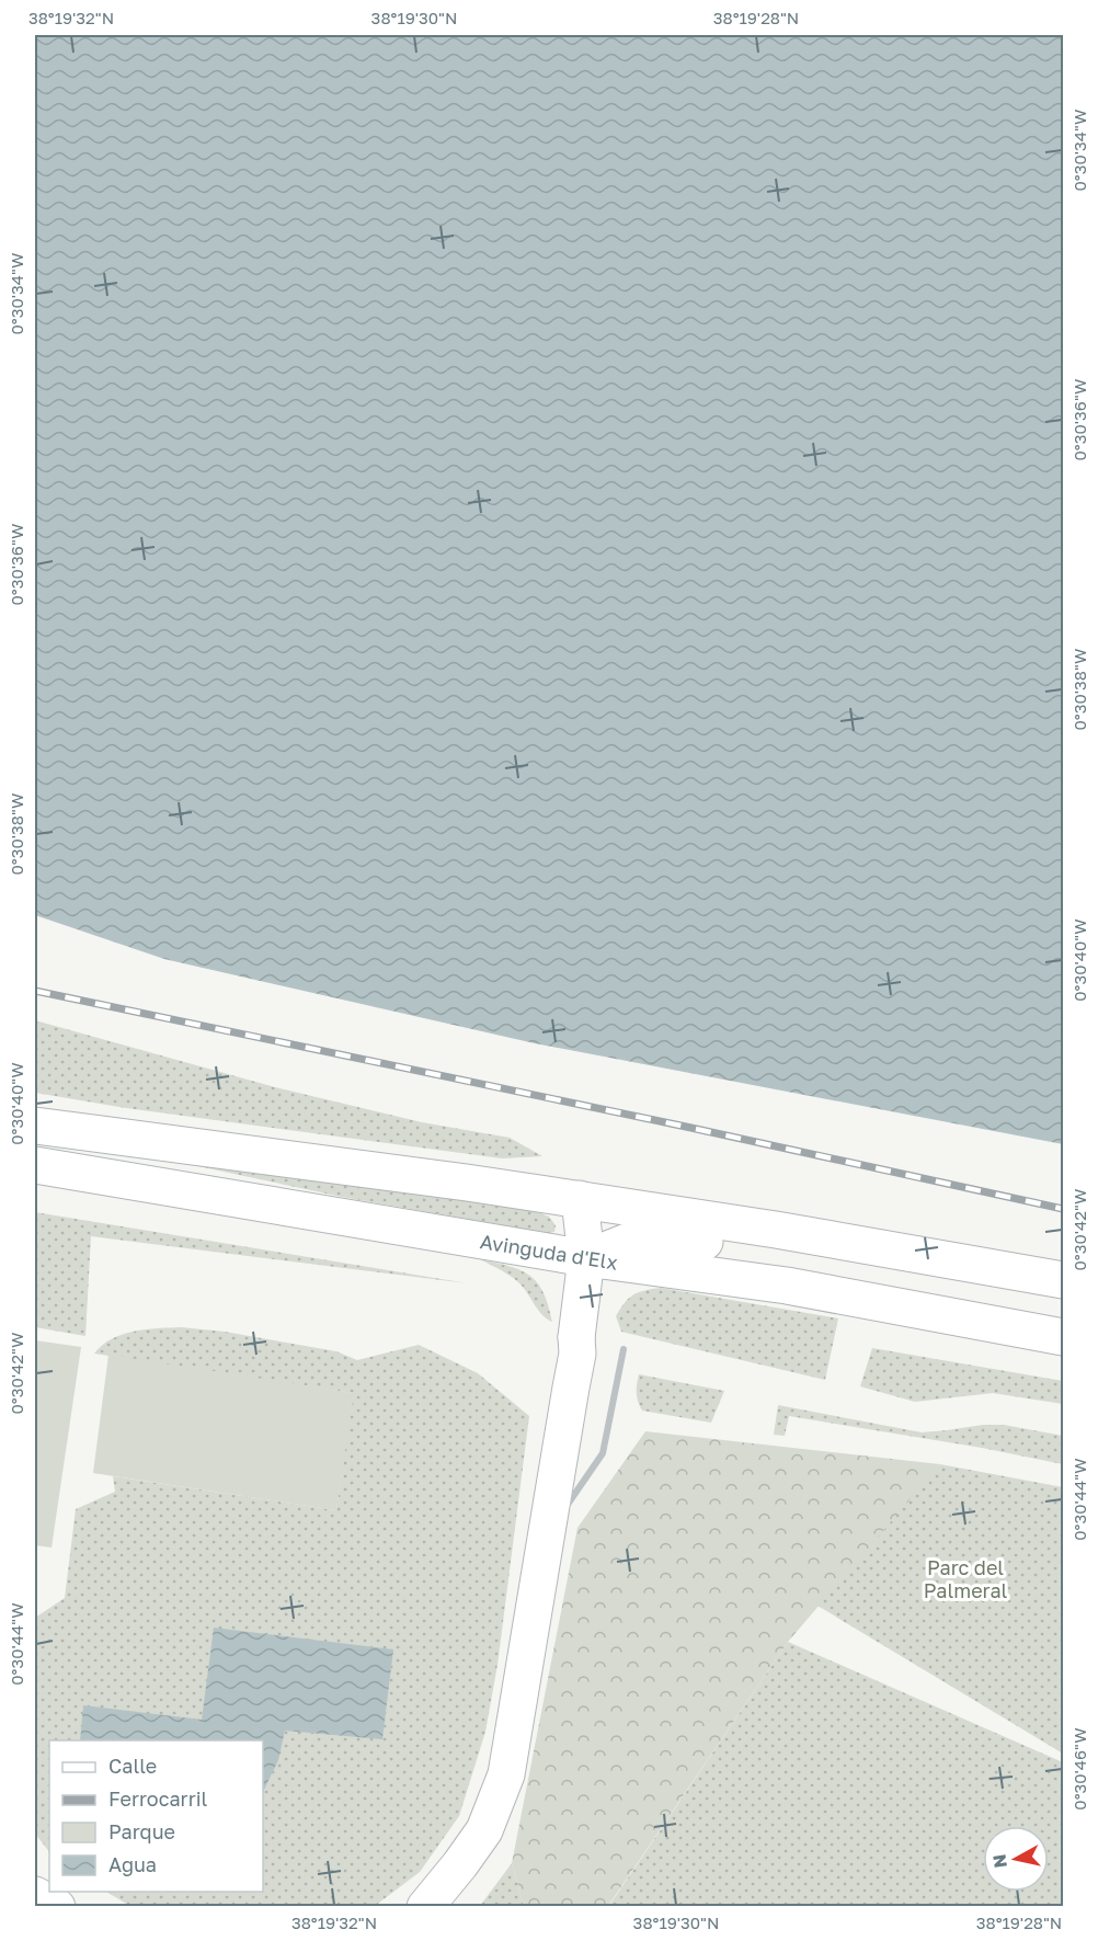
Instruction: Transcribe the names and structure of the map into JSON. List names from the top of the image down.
{
  "streets": {
    "main road": ["Avinguda d'Elx"]
  },
  "parks": ["Parc del Palmeral"],
  "legend": [
    "Calle",
    "Ferrocarril",
    "Parque",
    "Agua"
  ],
  "north": "left",
  "coordinates": [
    "38°19'32\"N",
    "38°19'30\"N",
    "38°19'28\"N",
    "0°30'34\"W",
    "0°30'36\"W",
    "0°30'38\"W",
    "0°30'40\"W",
    "0°30'42\"W",
    "0°30'44\"W",
    "0°30'46\"W"
  ]
}
